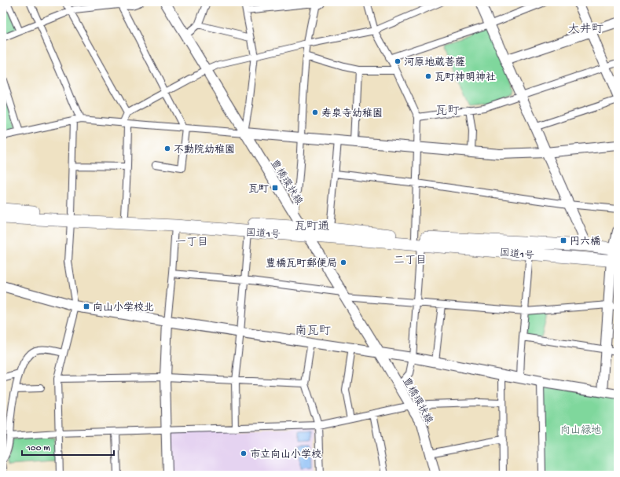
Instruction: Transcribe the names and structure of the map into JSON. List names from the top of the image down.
{
  "streets": {
    "highway": ["国道1号"],
    "street": ["豊橋環状線"]
  },
  "crossings": [
    ["豊橋環状線", "国道1号"]
  ],
  "districts": [
    "大井町",
    "瓦町",
    "瓦町通",
    "一丁目",
    "二丁目",
    "南瓦町"
  ],
  "parks": ["向山緑地"],
  "places": {
    "other": [
      "河原地蔵菩薩",
      "瓦町神明神社",
      "寿泉寺幼稚園",
      "不動院幼稚園",
      "豊橋瓦町郵便局",
      "市立向山小学校"
    ],
    "transit": ["瓦町", "円六橋", "向山小学校北"]
  },
  "scale_bar": "100 m"
}
